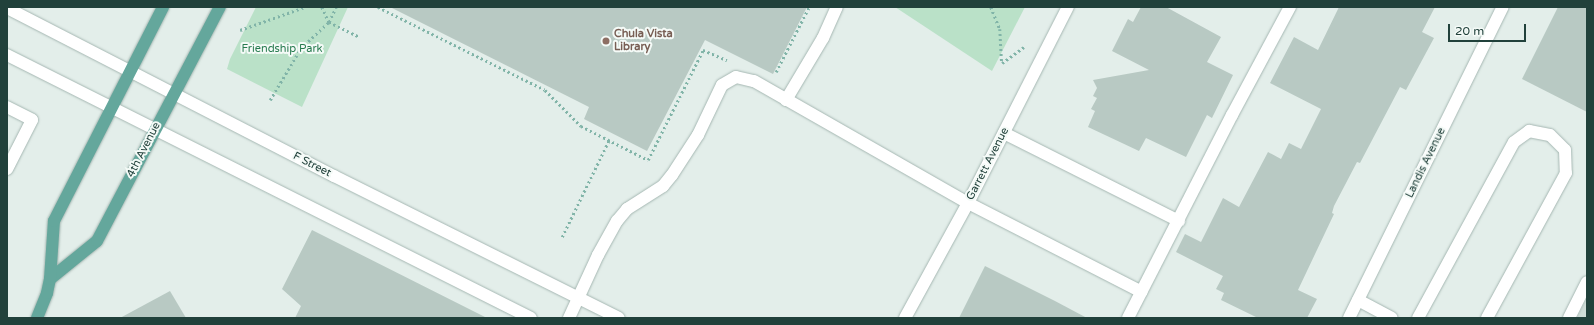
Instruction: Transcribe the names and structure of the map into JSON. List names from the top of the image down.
{
  "streets": {
    "main road": [
      "4th Avenue",
      "Landis Avenue",
      "Garrett Avenue",
      "F Street"
    ]
  },
  "crossings": [
    ["4th Avenue", "F Street"]
  ],
  "parks": ["Friendship Park"],
  "places": ["Chula Vista Library"],
  "scale_bar": "20 m"
}
